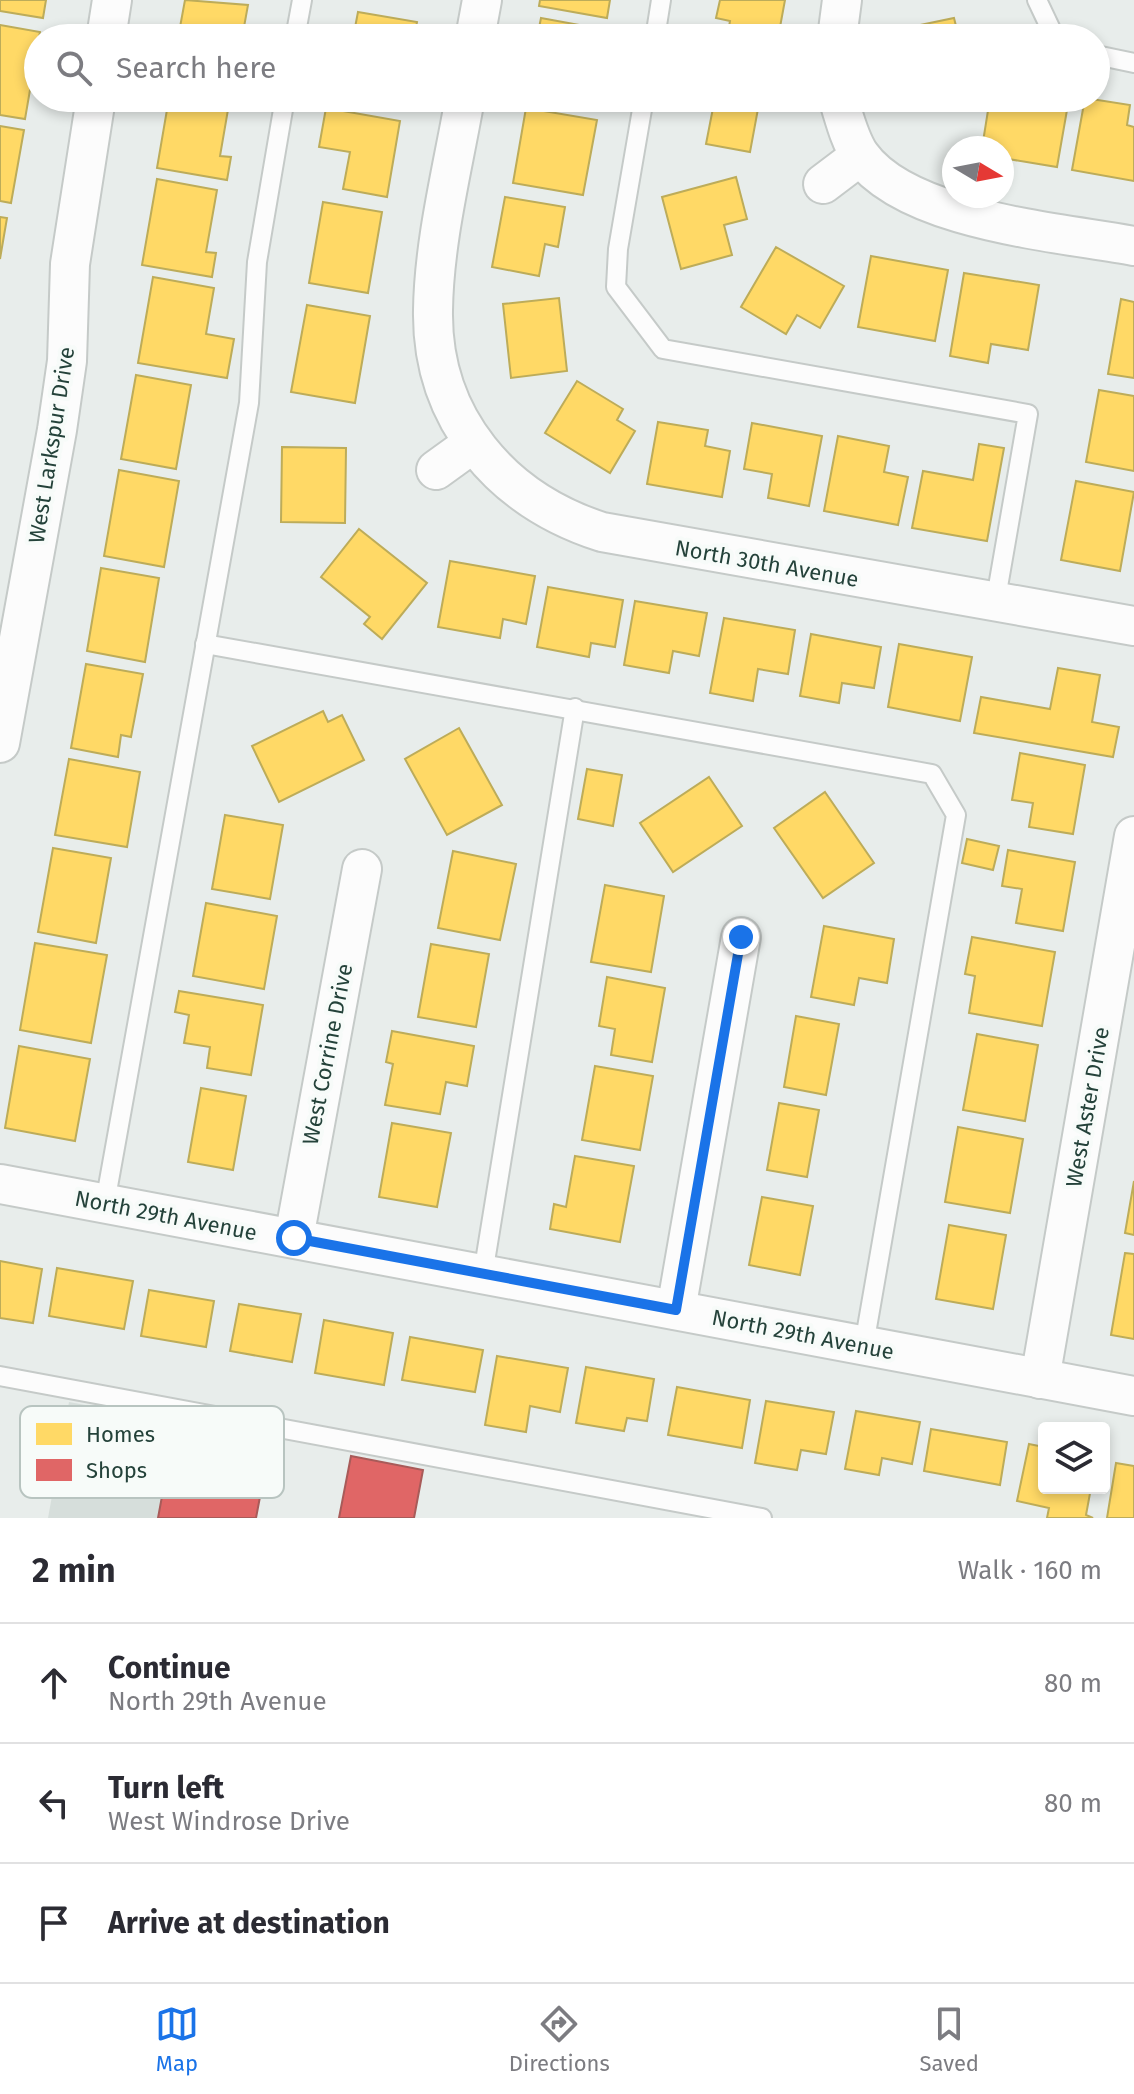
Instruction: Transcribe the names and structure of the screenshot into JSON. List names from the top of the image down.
{
  "streets": {
    "street": [
      "West Larkspur Drive",
      "North 30th Avenue",
      "West Corrine Drive",
      "West Aster Drive",
      "North 29th Avenue"
    ]
  },
  "crossings": [
    ["West Corrine Drive", "North 29th Avenue"],
    ["West Aster Drive", "North 29th Avenue"]
  ],
  "legend": ["Homes", "Shops"],
  "north": "right",
  "page": {
    "search": "Search here",
    "heading": ["2 min", "Walk · 160 m"],
    "list": [
      ["Continue", "North 29th Avenue", "80 m"],
      ["Turn left", "West Windrose Drive", "80 m"],
      "Arrive at destination"
    ],
    "nav": ["Map", "Directions", "Saved"]
  }
}
